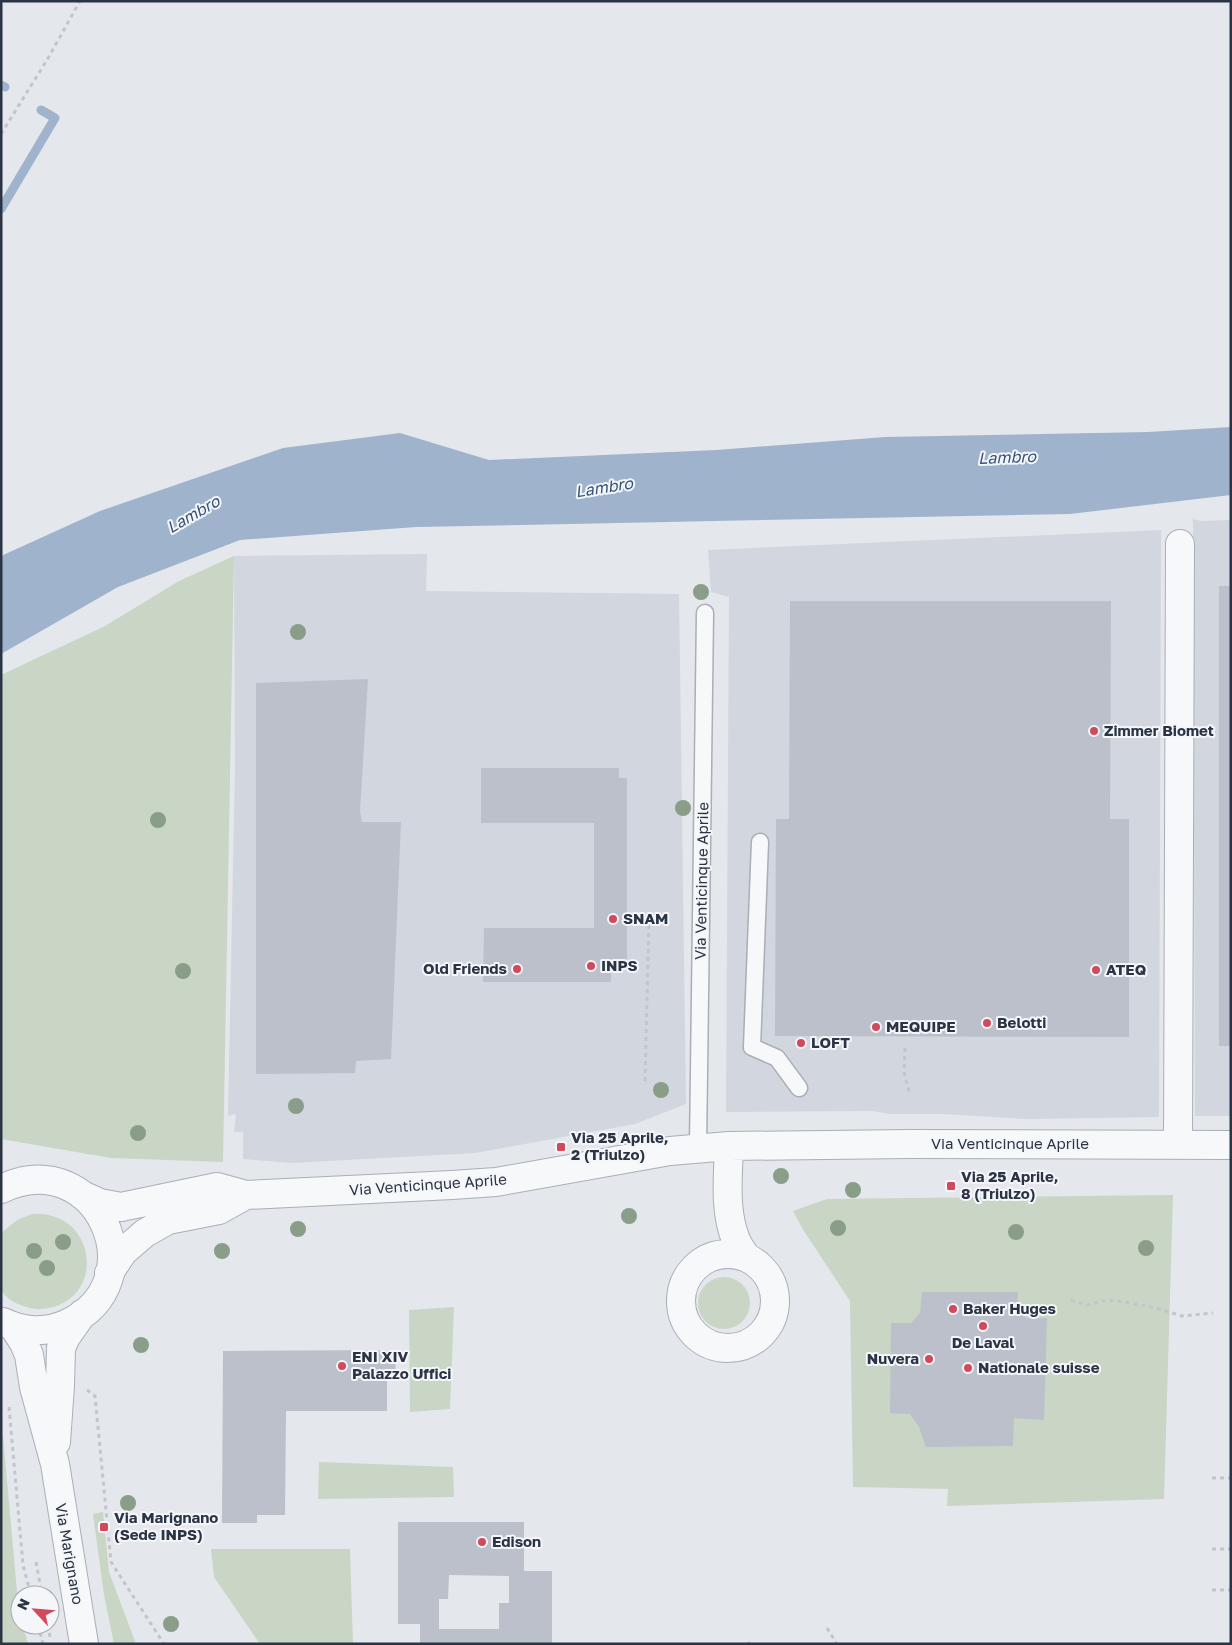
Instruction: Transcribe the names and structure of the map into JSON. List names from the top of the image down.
{
  "streets": {
    "street": ["Via Venticinque Aprile", "Via Marignano"]
  },
  "water": ["Lambro"],
  "places": {
    "other": [
      "Zimmer Biomet",
      "SNAM",
      "INPS",
      "Old Friends",
      "ATEQ",
      "Belotti",
      "MEQUIPE",
      "LOFT",
      "Baker Huges",
      "De Laval",
      "Nuvera",
      "ENI XIV Palazzo Uffici",
      "Nationale suisse",
      "Edison"
    ],
    "transit": ["Via 25 Aprile, 2 (Triulzo)", "Via 25 Aprile, 8 (Triulzo)", "Via Marignano (Sede INPS)"]
  },
  "north": "top left"
}
